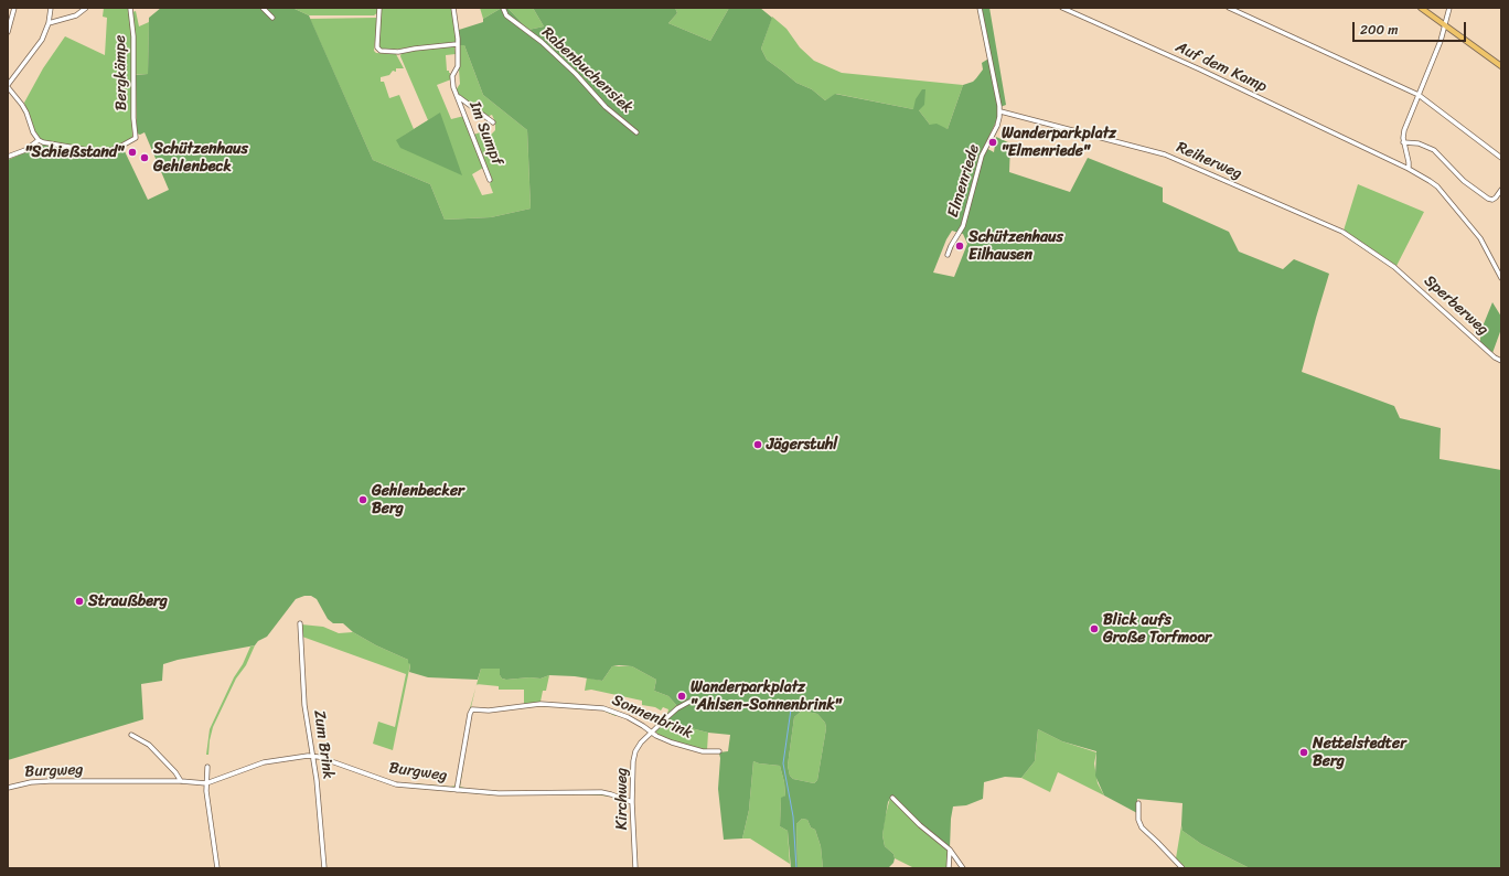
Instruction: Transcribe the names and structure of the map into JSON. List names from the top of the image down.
{
  "streets": {
    "street": [
      "Auf dem Kamp",
      "Rabenbuchensiek",
      "Bergkämpe",
      "Im Sumpf",
      "Reiherweg",
      "Elmenriede",
      "Sperberweg",
      "Sonnenbrink",
      "Zum Brink",
      "Burgweg",
      "Kirchweg"
    ]
  },
  "crossings": [
    ["Reiherweg", "Elmenriede"],
    ["Reiherweg", "Sperberweg"],
    ["Sonnenbrink", "Burgweg"],
    ["Sonnenbrink", "Kirchweg"],
    ["Zum Brink", "Burgweg"],
    ["Burgweg", "Kirchweg"]
  ],
  "places": [
    "Wanderparkplatz \"Elmenriede\"",
    "\"Schießstand\"",
    "Schützenhaus Gehlenbeck",
    "Schützenhaus Eilhausen",
    "Jägerstuhl",
    "Gehlenbecker Berg",
    "Straußberg",
    "Blick aufs Große Torfmoor",
    "Wanderparkplatz \"Ahlsen-Sonnenbrink\"",
    "Nettelstedter Berg"
  ],
  "scale_bar": "200 m"
}
